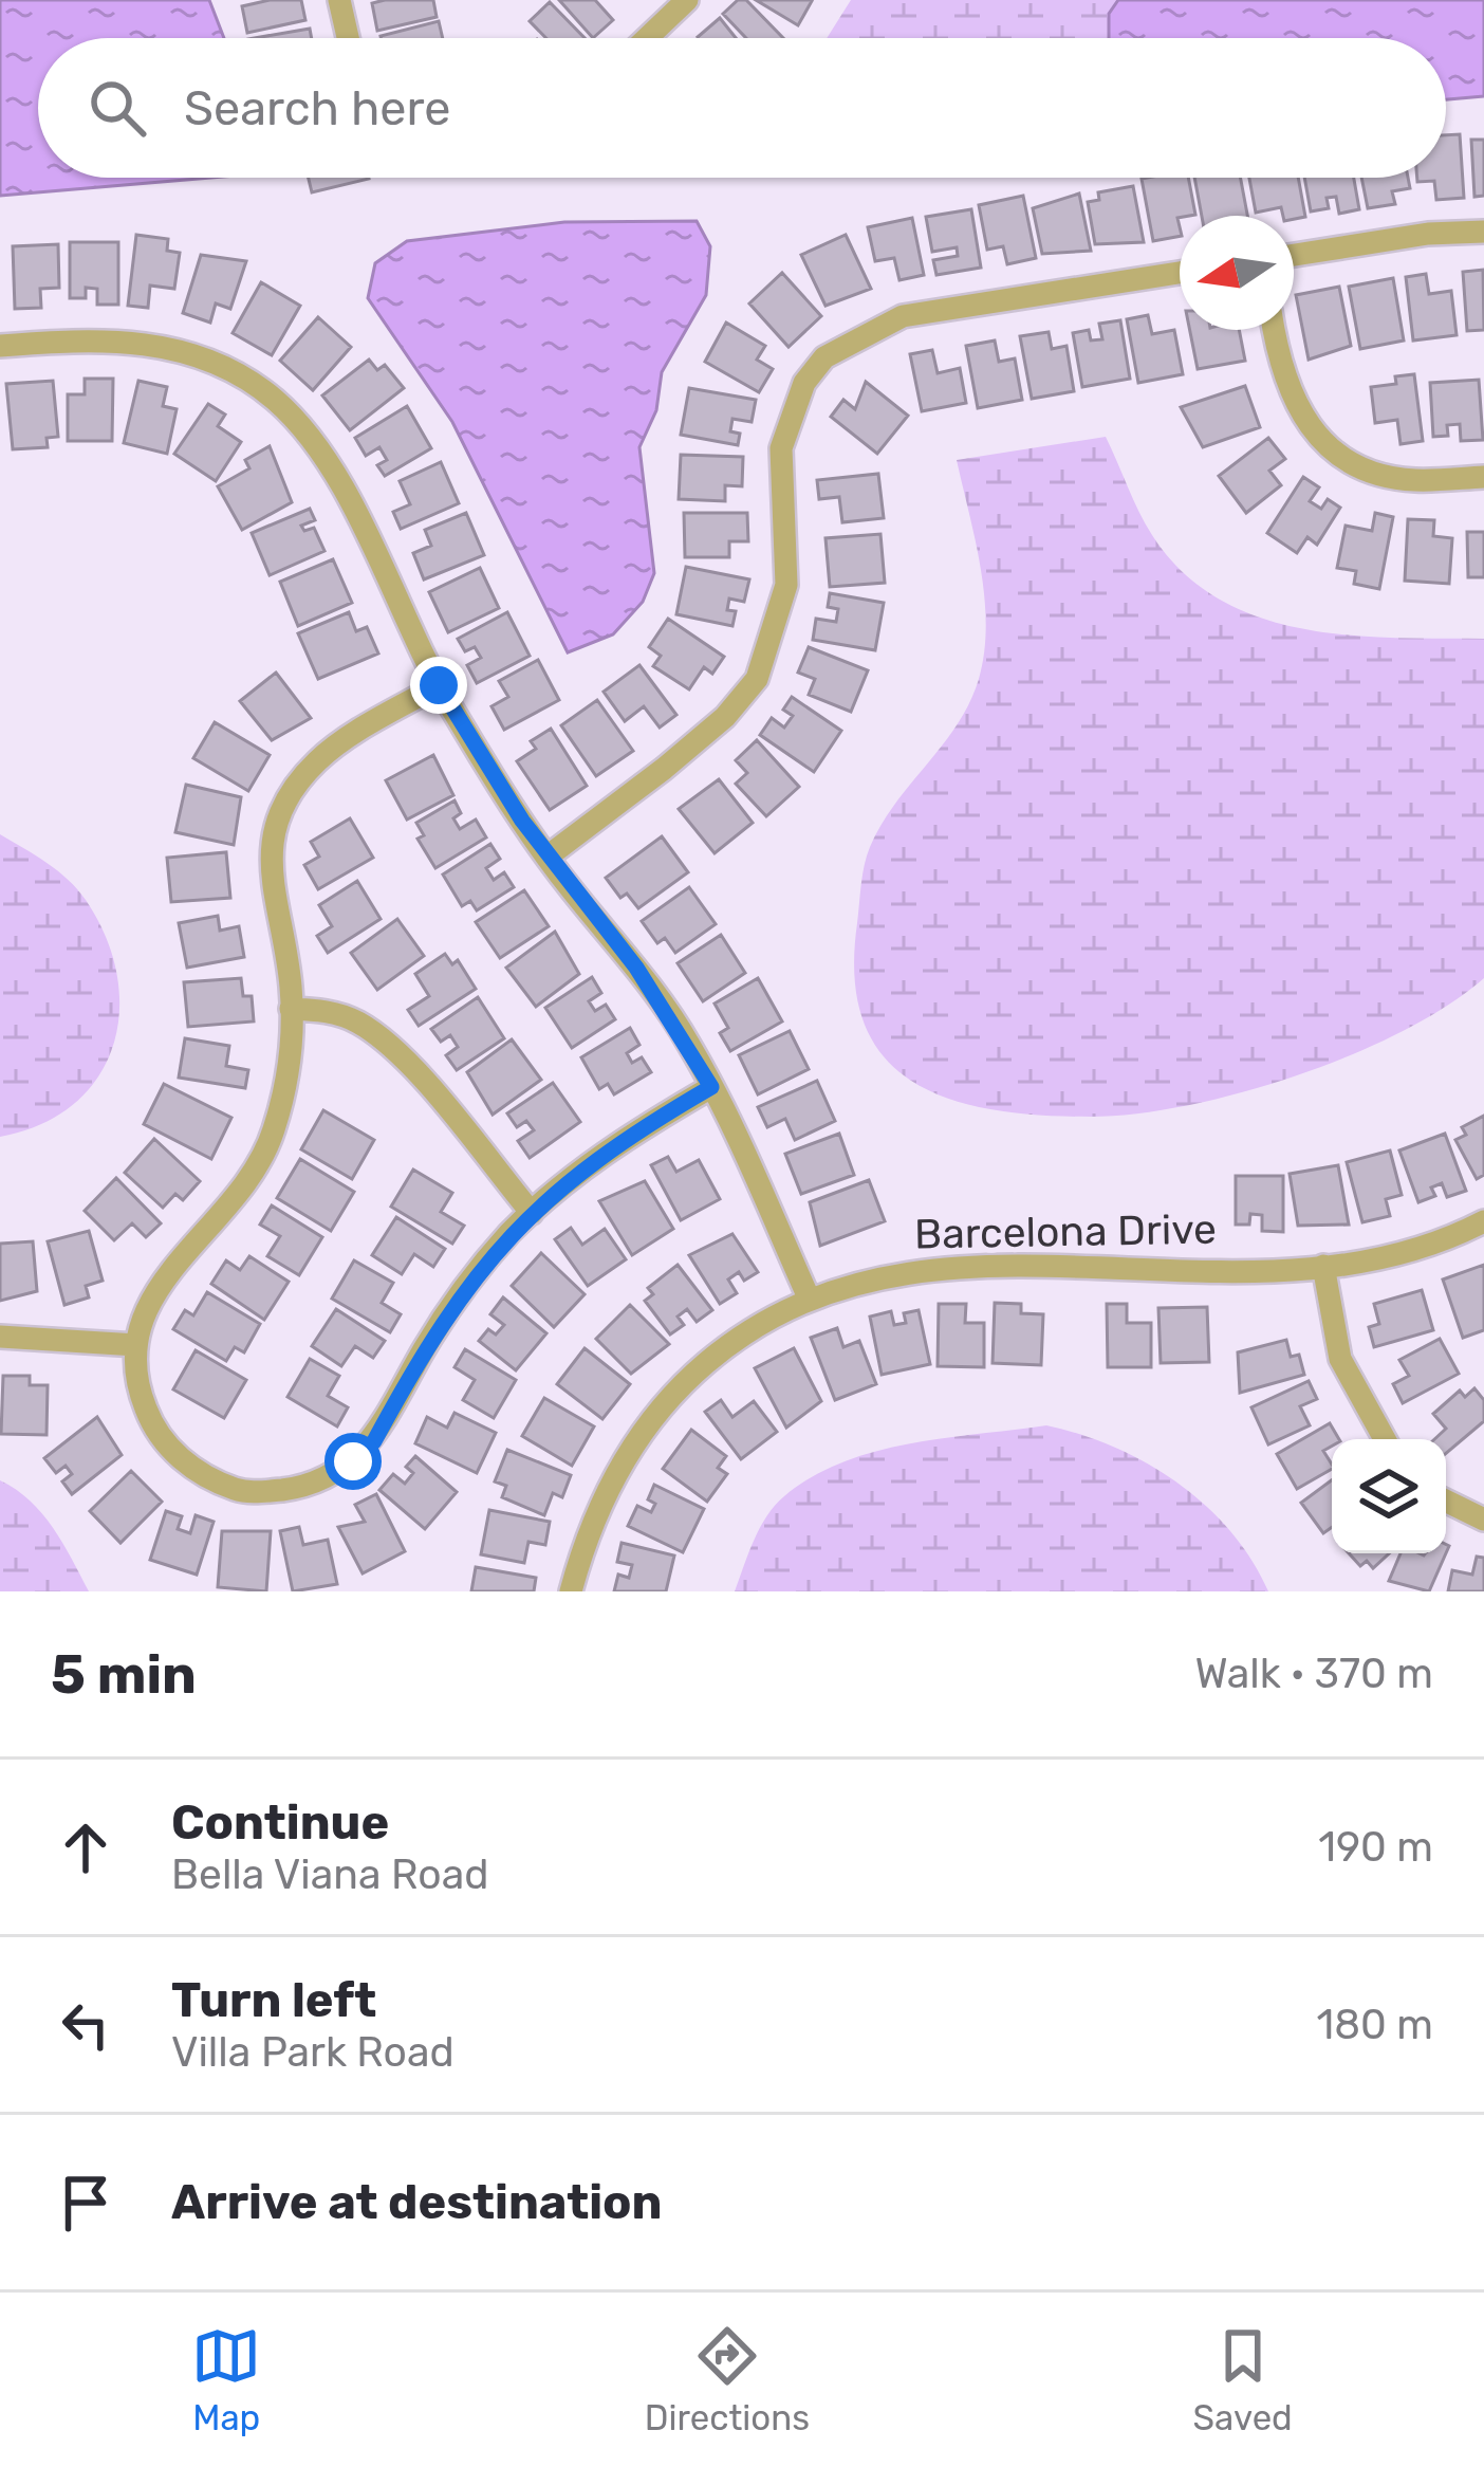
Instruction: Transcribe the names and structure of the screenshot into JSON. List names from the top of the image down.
{
  "streets": {
    "street": ["Barcelona Drive"]
  },
  "north": "left",
  "page": {
    "search": "Search here",
    "heading": ["5 min", "Walk · 370 m"],
    "list": [
      ["Continue", "Bella Viana Road", "190 m"],
      ["Turn left", "Villa Park Road", "180 m"],
      "Arrive at destination"
    ],
    "nav": ["Map", "Directions", "Saved"]
  }
}
